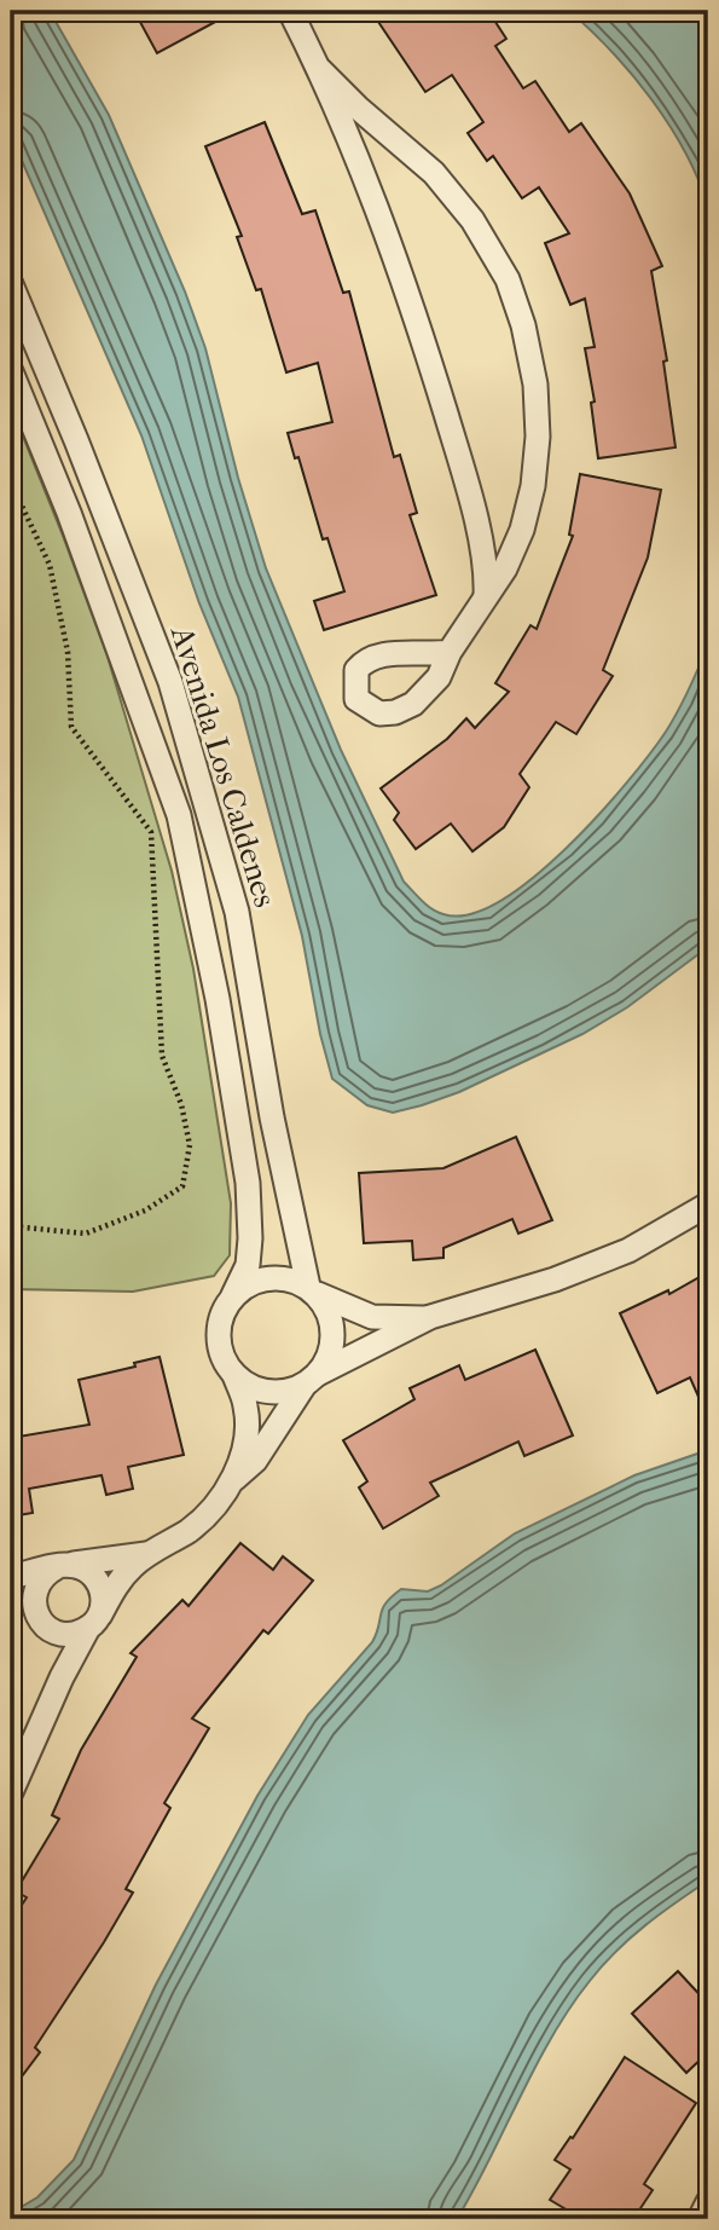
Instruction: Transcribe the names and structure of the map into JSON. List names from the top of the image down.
{
  "streets": {
    "street": ["Avenida Los Caldenes"]
  }
}
